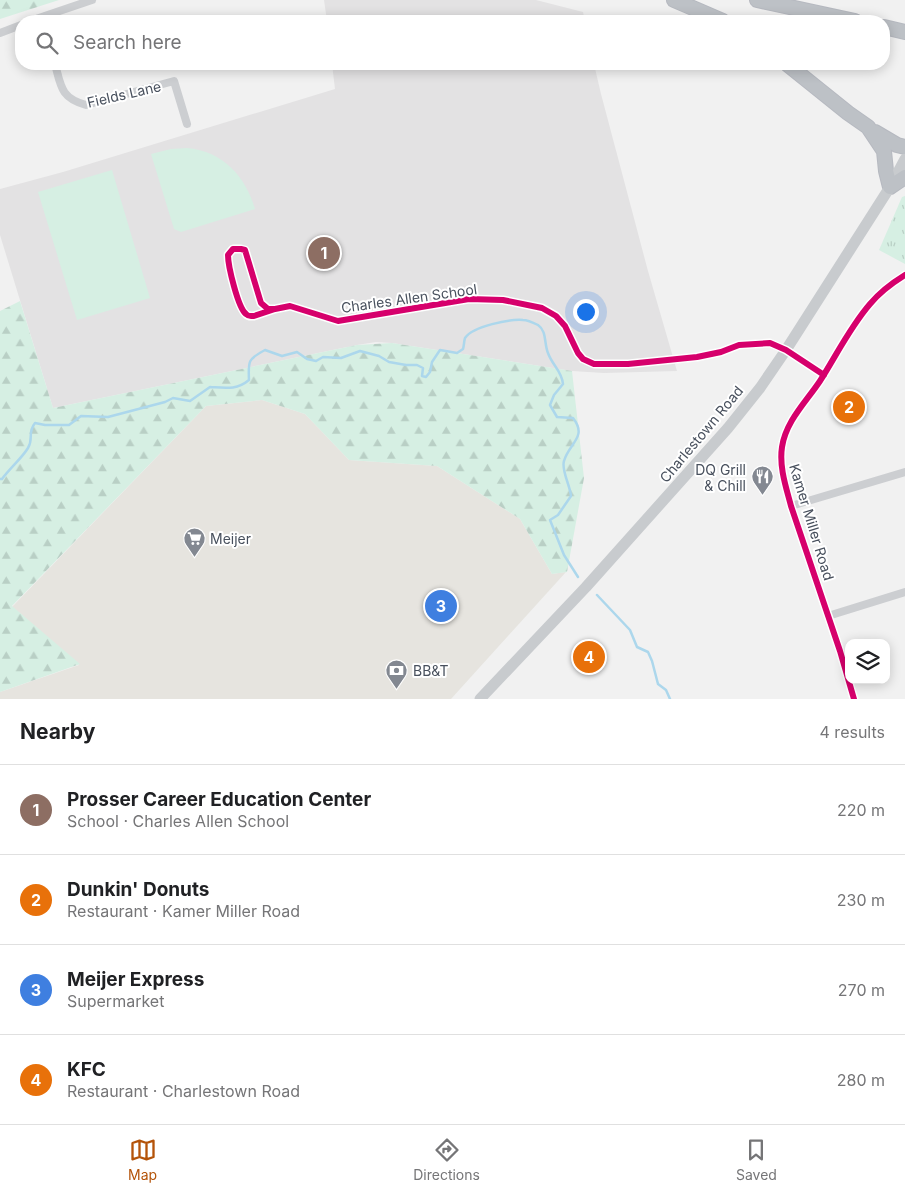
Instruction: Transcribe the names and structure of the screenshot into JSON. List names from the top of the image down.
{
  "streets": {
    "main road": ["Charlestown Road"],
    "street": ["Fields Lane", "Charles Allen School", "Kamer Miller Road"]
  },
  "crossings": [
    ["Charles Allen School", "Charlestown Road"]
  ],
  "places": {
    "restaurant": ["DQ Grill & Chill"],
    "supermarket": ["Meijer"],
    "bank": ["BB&T"]
  },
  "page": {
    "search": "Search here",
    "pins": [
      "1",
      "2",
      "3",
      "4"
    ],
    "heading": ["Nearby", "4 results"],
    "list": [
      {
        "mark": "1",
        "name": "Prosser Career Education Center",
        "note": "School · Charles Allen School",
        "value": "220 m"
      },
      {
        "mark": "2",
        "name": "Dunkin' Donuts",
        "note": "Restaurant · Kamer Miller Road",
        "value": "230 m"
      },
      {
        "mark": "3",
        "name": "Meijer Express",
        "note": "Supermarket",
        "value": "270 m"
      },
      {
        "mark": "4",
        "name": "KFC",
        "note": "Restaurant · Charlestown Road",
        "value": "280 m"
      }
    ],
    "nav": ["Map", "Directions", "Saved"]
  }
}
